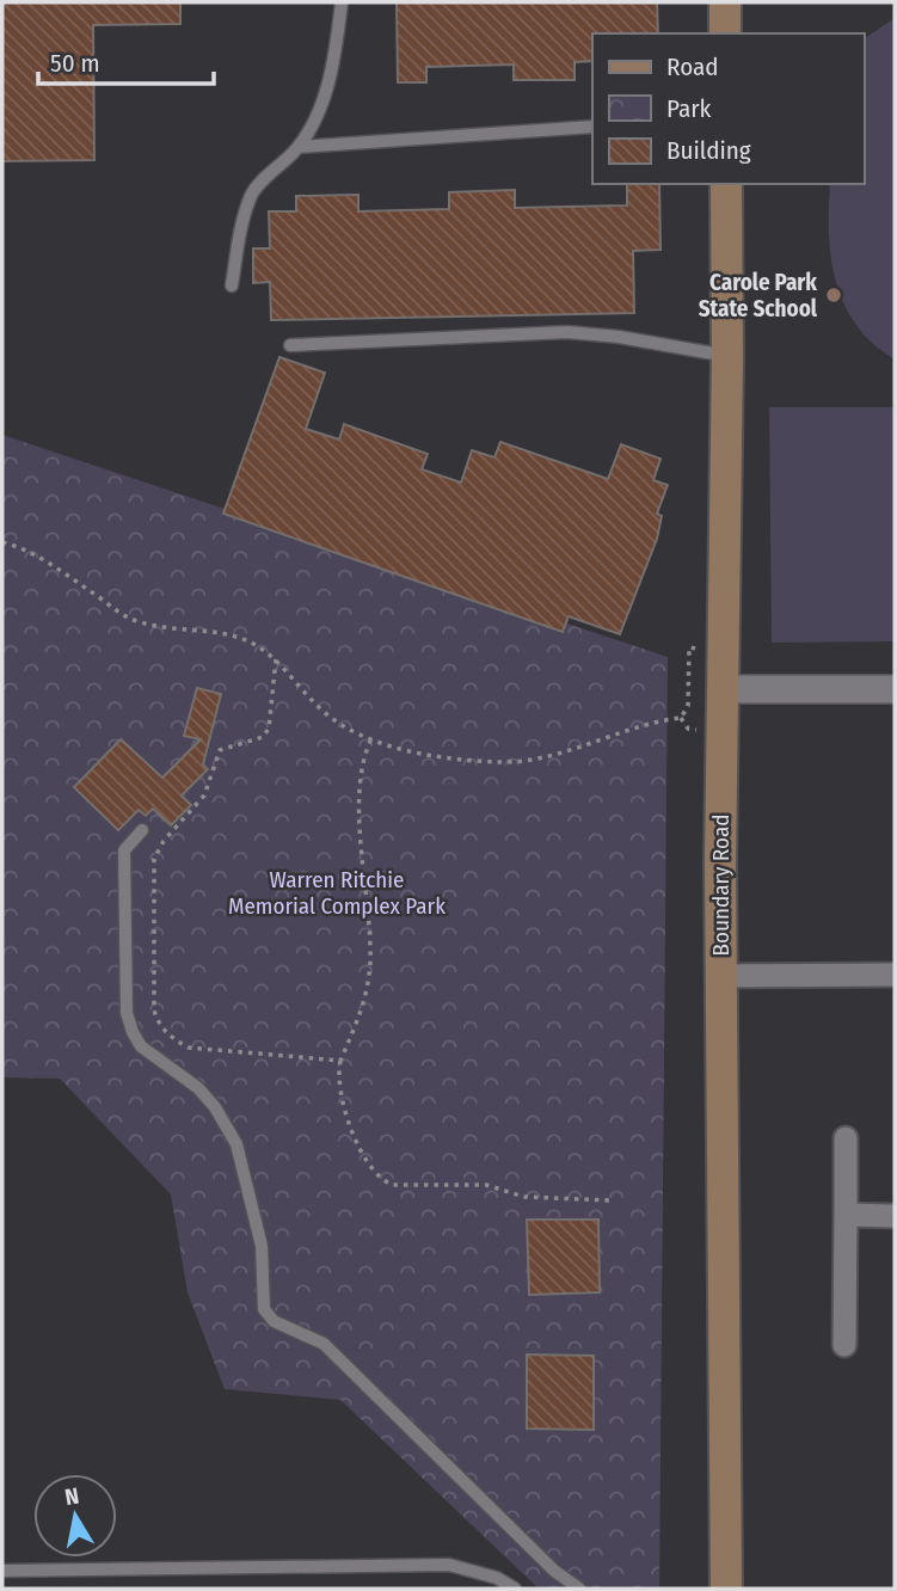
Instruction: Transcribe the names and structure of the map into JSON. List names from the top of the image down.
{
  "streets": {
    "main road": ["Boundary Road"]
  },
  "parks": ["Warren Ritchie Memorial Complex Park"],
  "places": ["Carole Park State School"],
  "legend": ["Road", "Park", "Building"],
  "scale_bar": "50 m",
  "north": "top"
}
